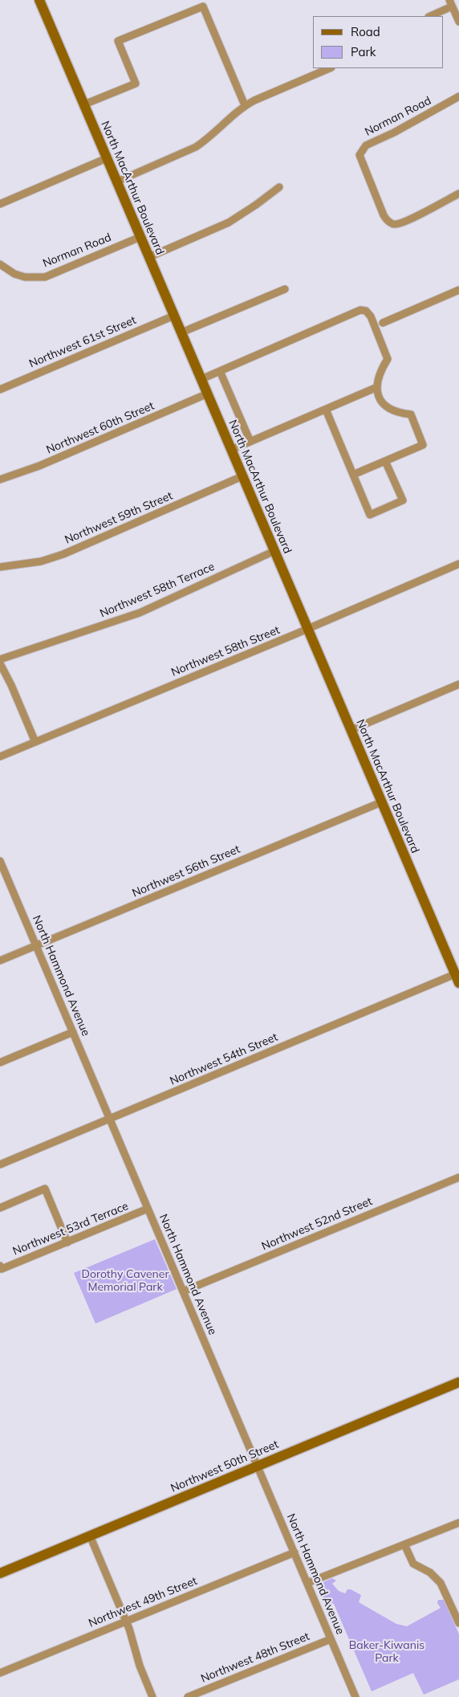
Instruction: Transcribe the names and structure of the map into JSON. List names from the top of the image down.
{
  "streets": {
    "main road": ["North MacArthur Boulevard", "Northwest 50th Street"],
    "street": [
      "Norman Road",
      "Northwest 61st Street",
      "Northwest 60th Street",
      "Northwest 59th Street",
      "Northwest 58th Terrace",
      "Northwest 58th Street",
      "Northwest 56th Street",
      "North Hammond Avenue",
      "Northwest 54th Street",
      "Northwest 52nd Street",
      "Northwest 53rd Terrace",
      "Northwest 49th Street",
      "Northwest 48th Street"
    ]
  },
  "crossings": [
    ["Norman Road", "North MacArthur Boulevard"],
    ["North MacArthur Boulevard", "Northwest 61st Street"],
    ["North MacArthur Boulevard", "Northwest 60th Street"],
    ["North MacArthur Boulevard", "Northwest 59th Street"],
    ["North MacArthur Boulevard", "Northwest 58th Terrace"],
    ["North MacArthur Boulevard", "Northwest 58th Street"],
    ["North MacArthur Boulevard", "Northwest 56th Street"],
    ["North MacArthur Boulevard", "Northwest 54th Street"],
    ["Northwest 56th Street", "North Hammond Avenue"],
    ["North Hammond Avenue", "Northwest 54th Street"],
    ["North Hammond Avenue", "Northwest 52nd Street"],
    ["North Hammond Avenue", "Northwest 53rd Terrace"],
    ["North Hammond Avenue", "Northwest 50th Street"],
    ["North Hammond Avenue", "Northwest 49th Street"],
    ["North Hammond Avenue", "Northwest 48th Street"]
  ],
  "parks": ["Dorothy Cavener Memorial Park", "Baker-Kiwanis Park"],
  "legend": ["Road", "Park"]
}
